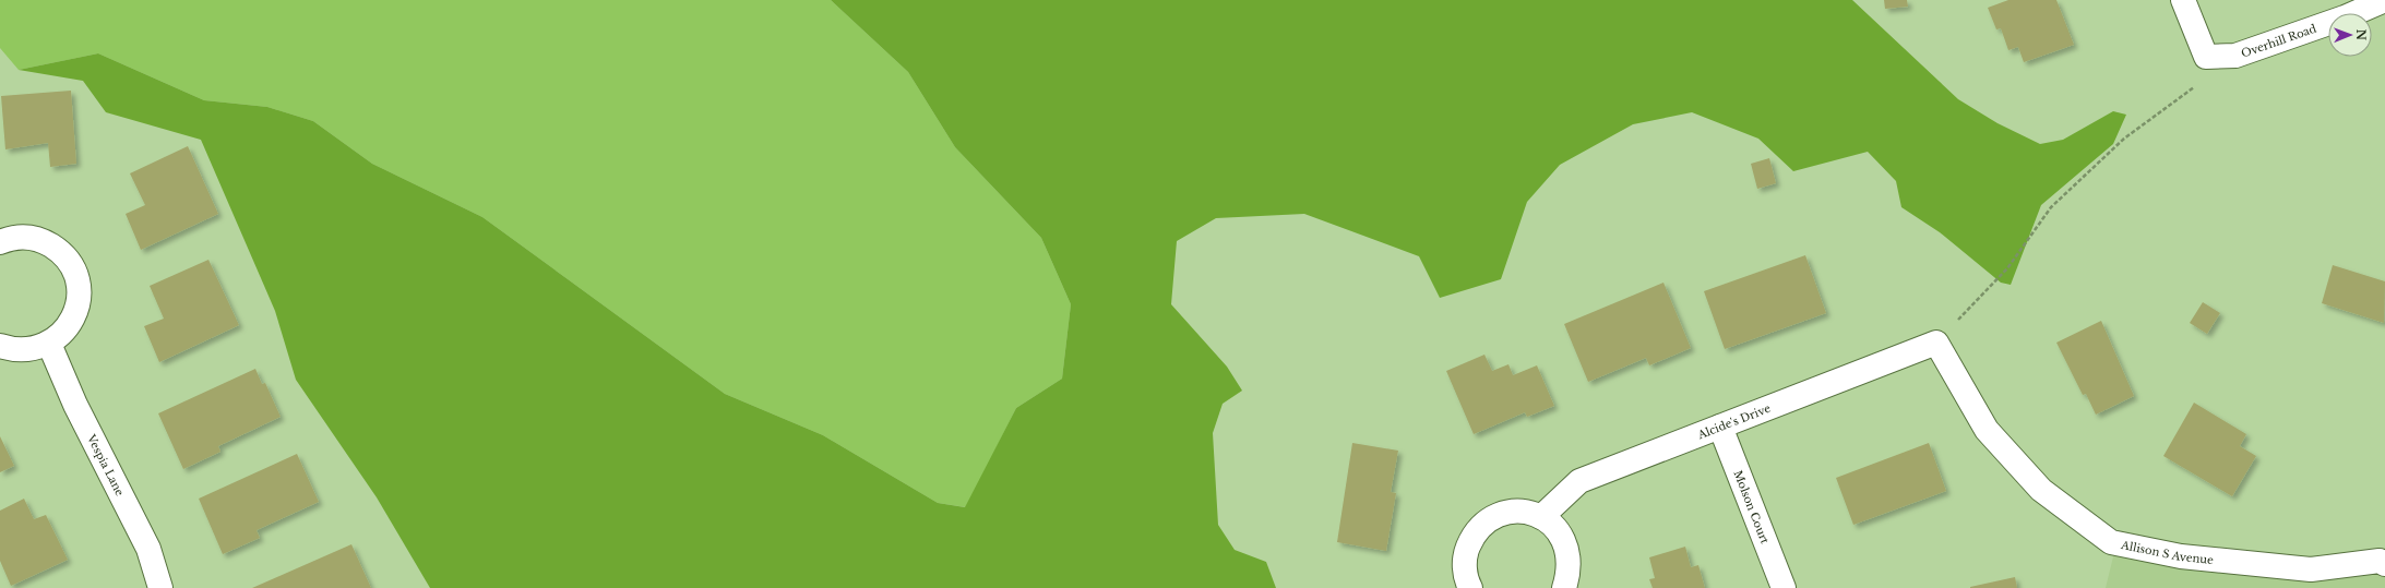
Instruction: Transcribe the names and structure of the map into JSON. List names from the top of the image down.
{
  "streets": {
    "street": [
      "Overhill Road",
      "Alcide's Drive",
      "Vespia Lane",
      "Molson Court",
      "Allison S Avenue"
    ]
  },
  "crossings": [
    ["Alcide's Drive", "Molson Court"],
    ["Alcide's Drive", "Allison S Avenue"]
  ],
  "north": "right"
}
